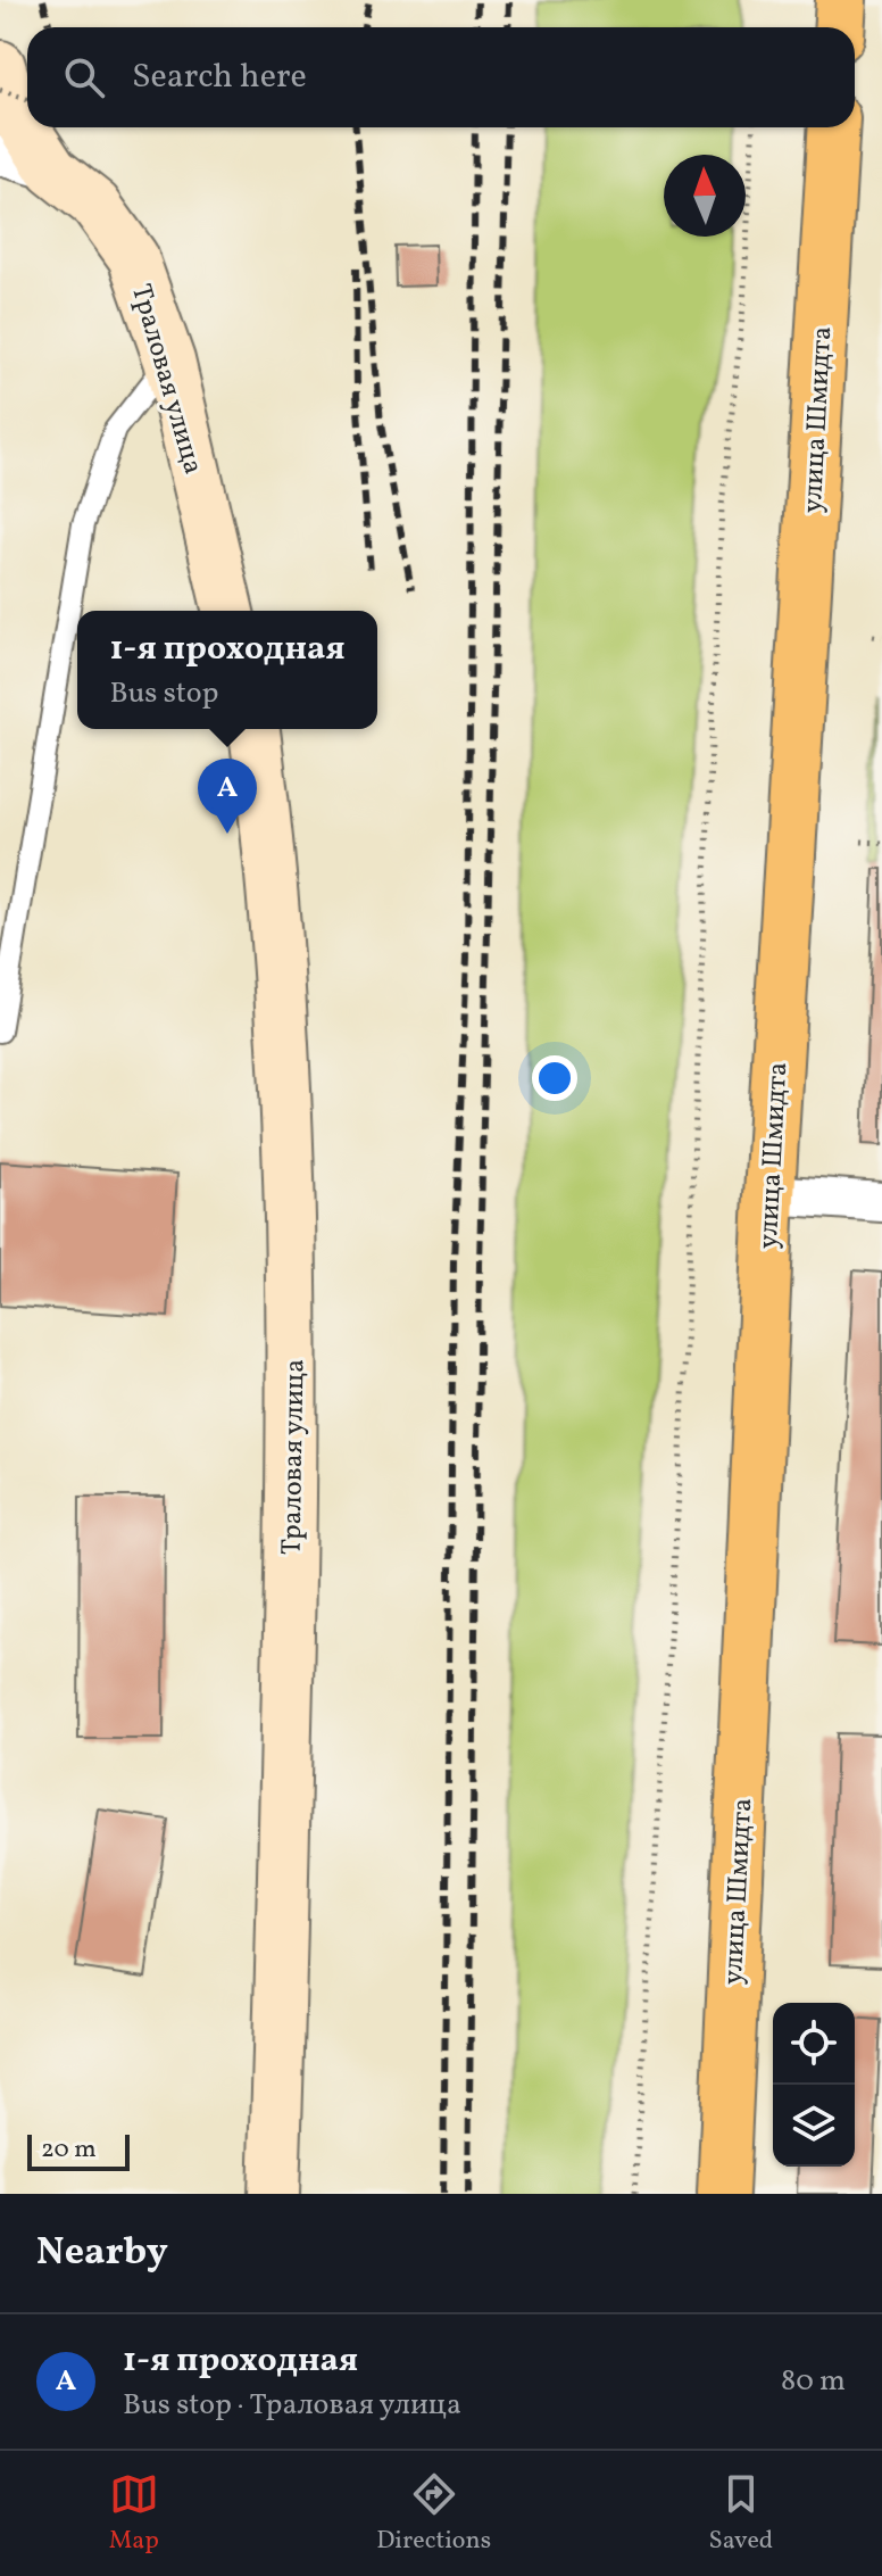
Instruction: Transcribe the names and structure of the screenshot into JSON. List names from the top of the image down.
{
  "streets": {
    "main road": ["улица Шмидта"],
    "street": ["Траловая улица"]
  },
  "scale_bar": "20 m",
  "north": "top",
  "page": {
    "search": "Search here",
    "popup": ["1-я проходная", "Bus stop"],
    "pins": "A",
    "scale": "20 m",
    "heading": "Nearby",
    "list": [
      {
        "mark": "A",
        "name": "1-я проходная",
        "note": "Bus stop · Траловая улица",
        "value": "80 m"
      }
    ],
    "nav": ["Map", "Directions", "Saved"]
  }
}
